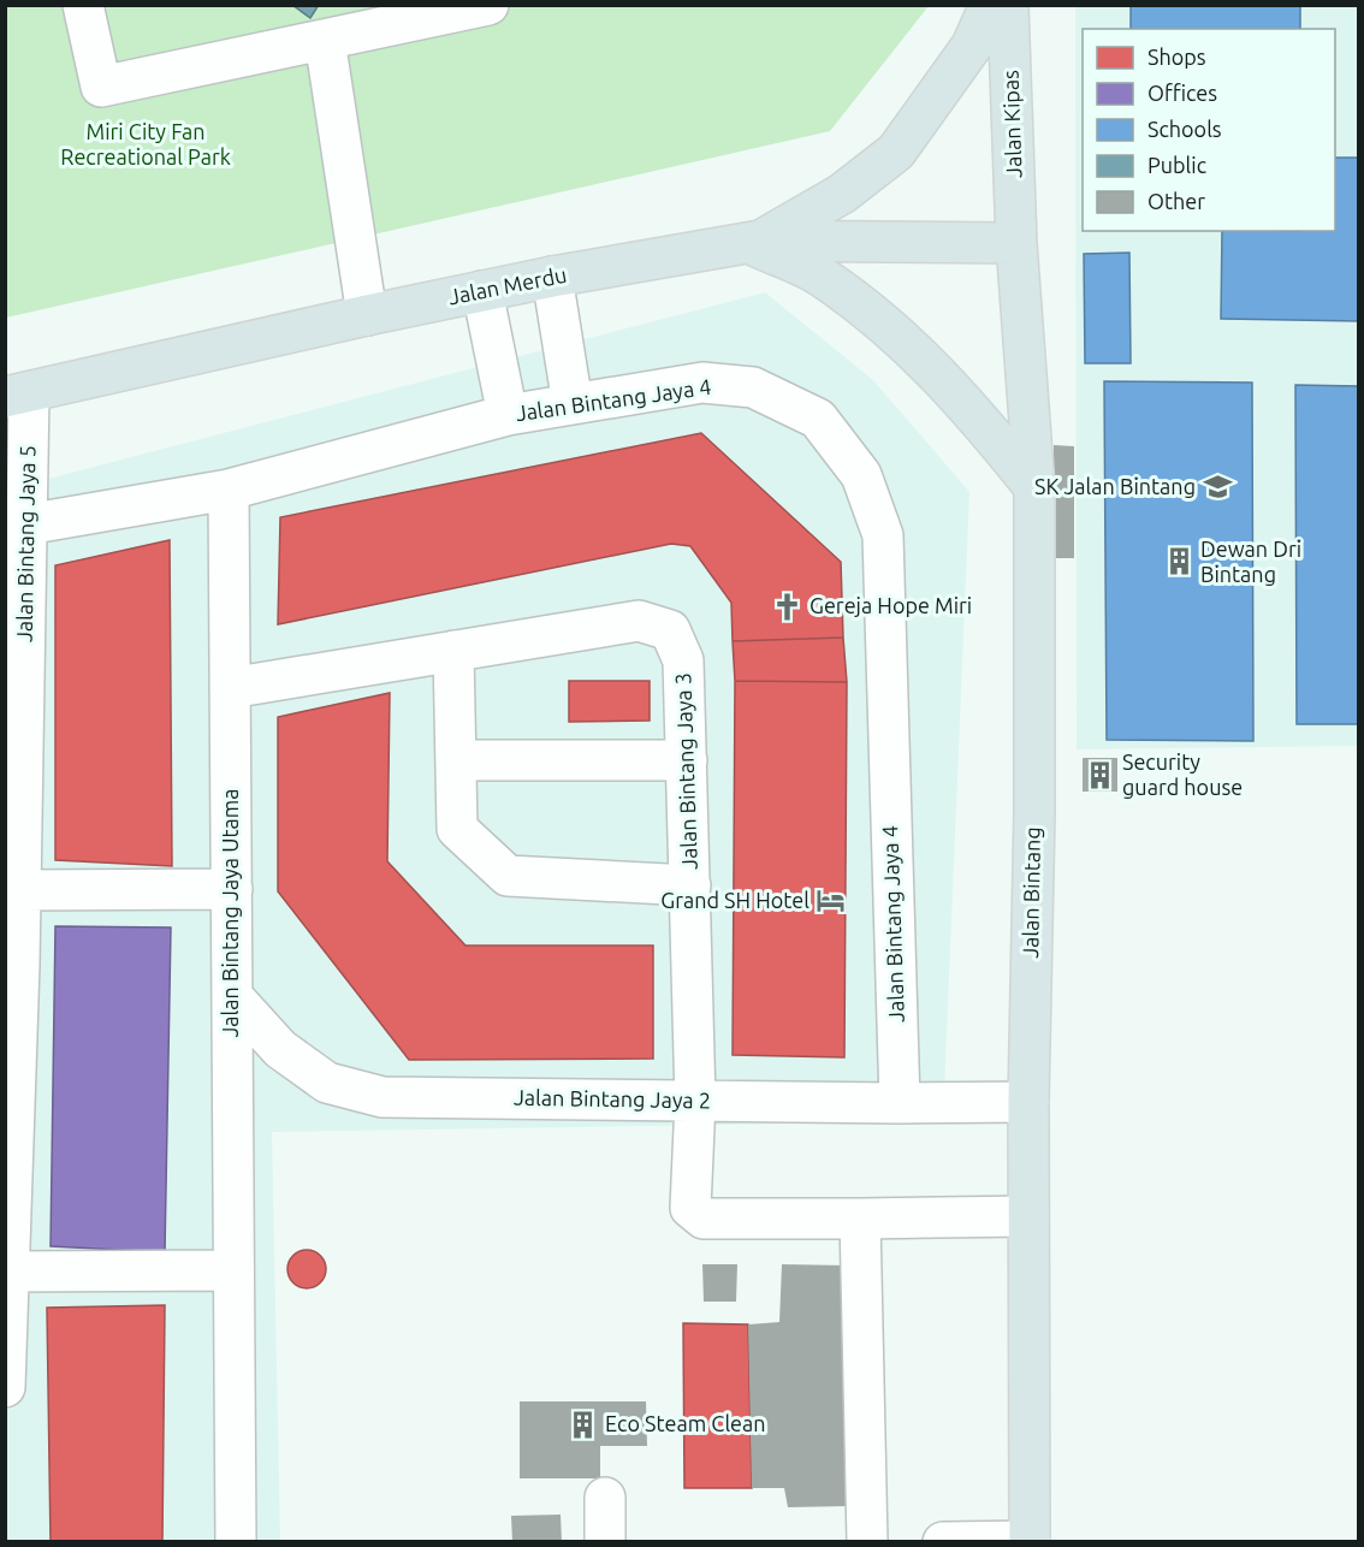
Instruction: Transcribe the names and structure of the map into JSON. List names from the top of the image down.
{
  "streets": {
    "main road": ["Jalan Kipas", "Jalan Merdu", "Jalan Bintang"],
    "street": [
      "Jalan Bintang Jaya 4",
      "Jalan Bintang Jaya 5",
      "Jalan Bintang Jaya 3",
      "Jalan Bintang Jaya Utama",
      "Jalan Bintang Jaya 2"
    ]
  },
  "crossings": [
    ["Jalan Kipas", "Jalan Merdu"],
    ["Jalan Kipas", "Jalan Bintang"],
    ["Jalan Merdu", "Jalan Bintang Jaya 5"],
    ["Jalan Merdu", "Jalan Bintang"],
    ["Jalan Bintang Jaya 4", "Jalan Bintang Jaya Utama"],
    ["Jalan Bintang Jaya 4", "Jalan Bintang Jaya 2"],
    ["Jalan Bintang Jaya 3", "Jalan Bintang Jaya Utama"],
    ["Jalan Bintang Jaya 3", "Jalan Bintang Jaya 2"],
    ["Jalan Bintang", "Jalan Bintang Jaya 2"],
    ["Jalan Bintang Jaya Utama", "Jalan Bintang Jaya 2"]
  ],
  "parks": ["Miri City Fan Recreational Park"],
  "places": {
    "school or university": ["SK Jalan Bintang"],
    "building": ["Dewan Dri Bintang", "Security guard house", "Eco Steam Clean"],
    "church": ["Gereja Hope Miri"],
    "hotel": ["Grand SH Hotel"]
  },
  "legend": [
    "Shops",
    "Offices",
    "Schools",
    "Public",
    "Other"
  ]
}
